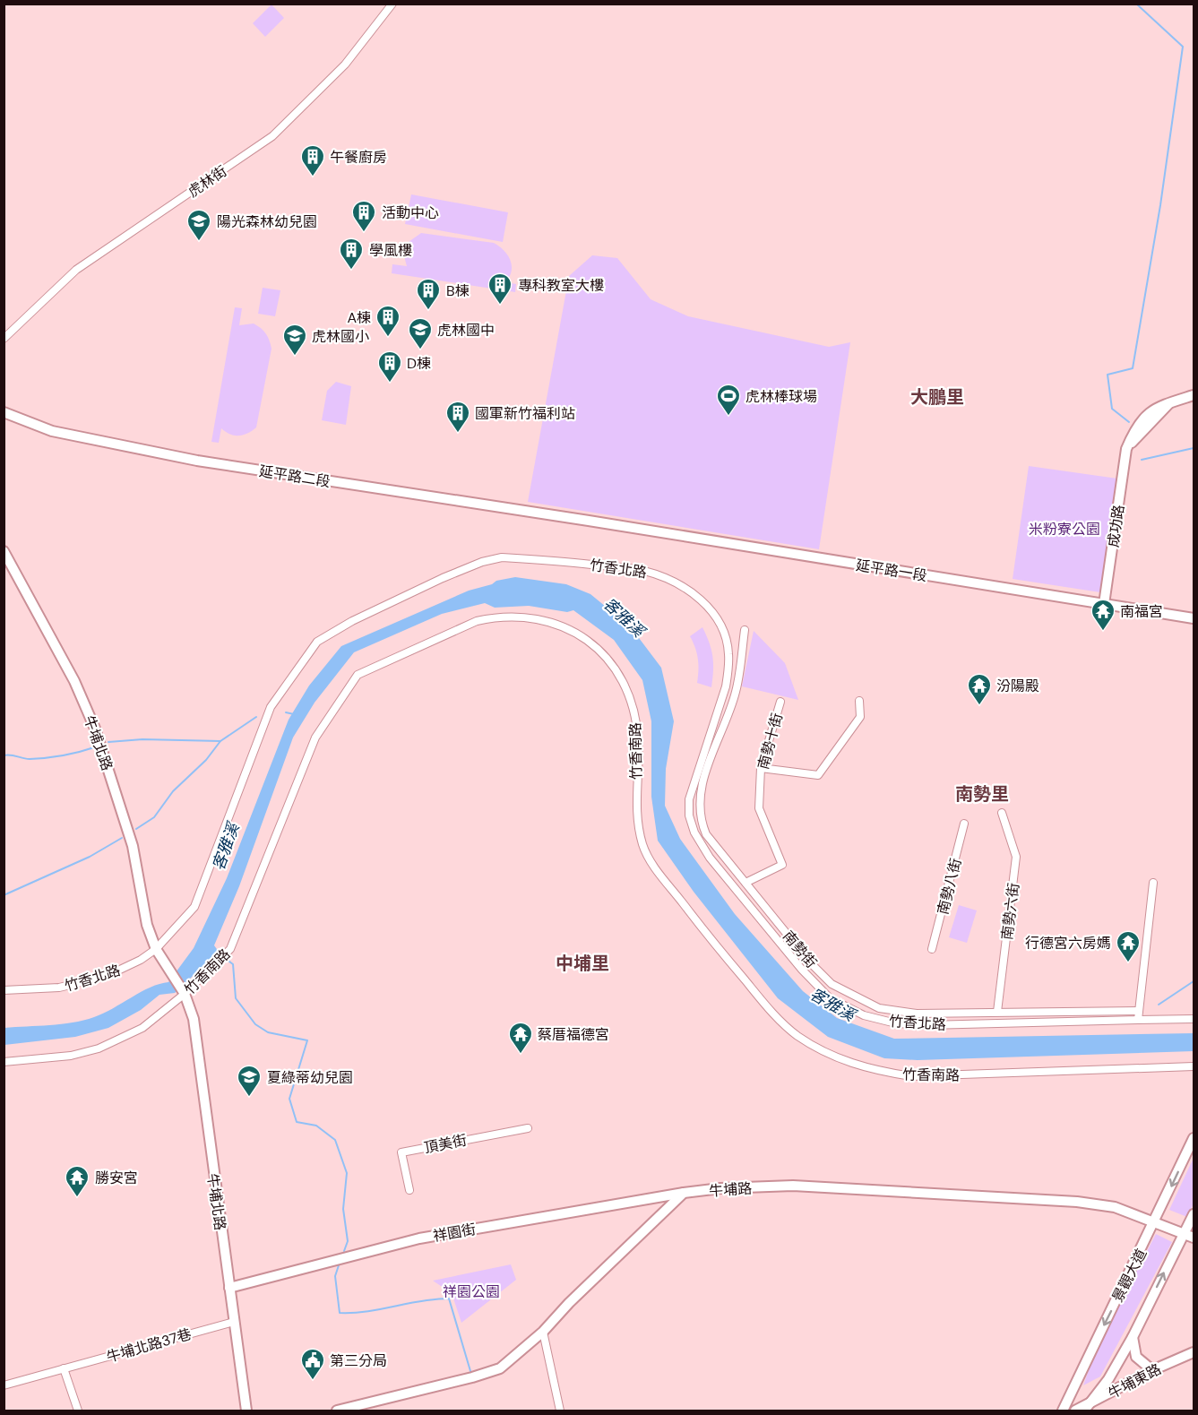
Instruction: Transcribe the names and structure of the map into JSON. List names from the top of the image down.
{
  "streets": {
    "street": [
      "虎林街",
      "延平路二段",
      "成功路",
      "竹香北路",
      "延平路一段",
      "南勢十街",
      "牛埔北路",
      "竹香南路",
      "南勢八街",
      "南勢六街",
      "南勢街",
      "頂美街",
      "牛埔路",
      "祥園街",
      "景觀大道",
      "牛埔北路37巷",
      "牛埔東路"
    ]
  },
  "crossings": [
    ["延平路二段", "延平路一段"],
    ["成功路", "延平路一段"],
    ["竹香北路", "牛埔北路"],
    ["南勢十街", "南勢街"],
    ["牛埔北路", "竹香南路"],
    ["牛埔北路", "祥園街"],
    ["牛埔北路", "牛埔北路37巷"],
    ["南勢六街", "南勢街"],
    ["牛埔路", "祥園街"],
    ["牛埔路", "景觀大道"],
    ["景觀大道", "牛埔東路"]
  ],
  "districts": ["大鵬里", "南勢里", "中埔里"],
  "water": ["客雅溪"],
  "parks": ["米粉寮公園", "祥園公園"],
  "places": {
    "building": [
      "午餐廚房",
      "活動中心",
      "學風樓",
      "專科教室大樓",
      "B棟",
      "A棟",
      "D棟",
      "國軍新竹福利站"
    ],
    "school or university": [
      "陽光森林幼兒園",
      "虎林國中",
      "虎林國小",
      "夏綠蒂幼兒園"
    ],
    "sports": ["虎林棒球場"],
    "temple": [
      "南福宮",
      "汾陽殿",
      "行德宮六房媽",
      "蔡厝福德宮",
      "勝安宮"
    ],
    "public building": ["第三分局"]
  }
}
